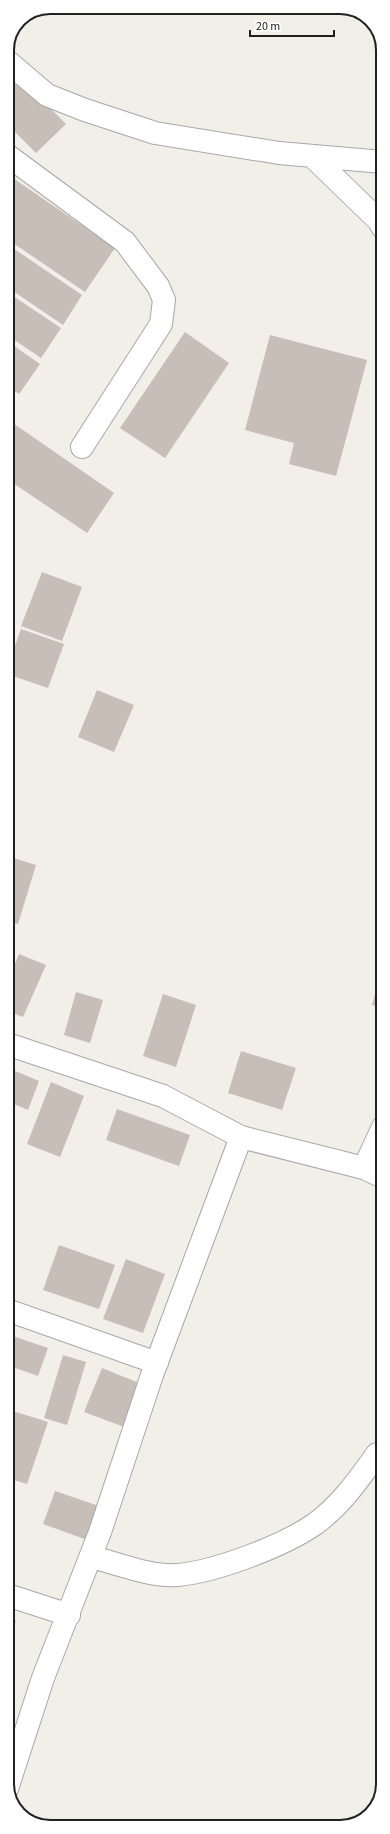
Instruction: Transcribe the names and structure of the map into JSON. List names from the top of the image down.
{
  "scale_bar": "20 m"
}
